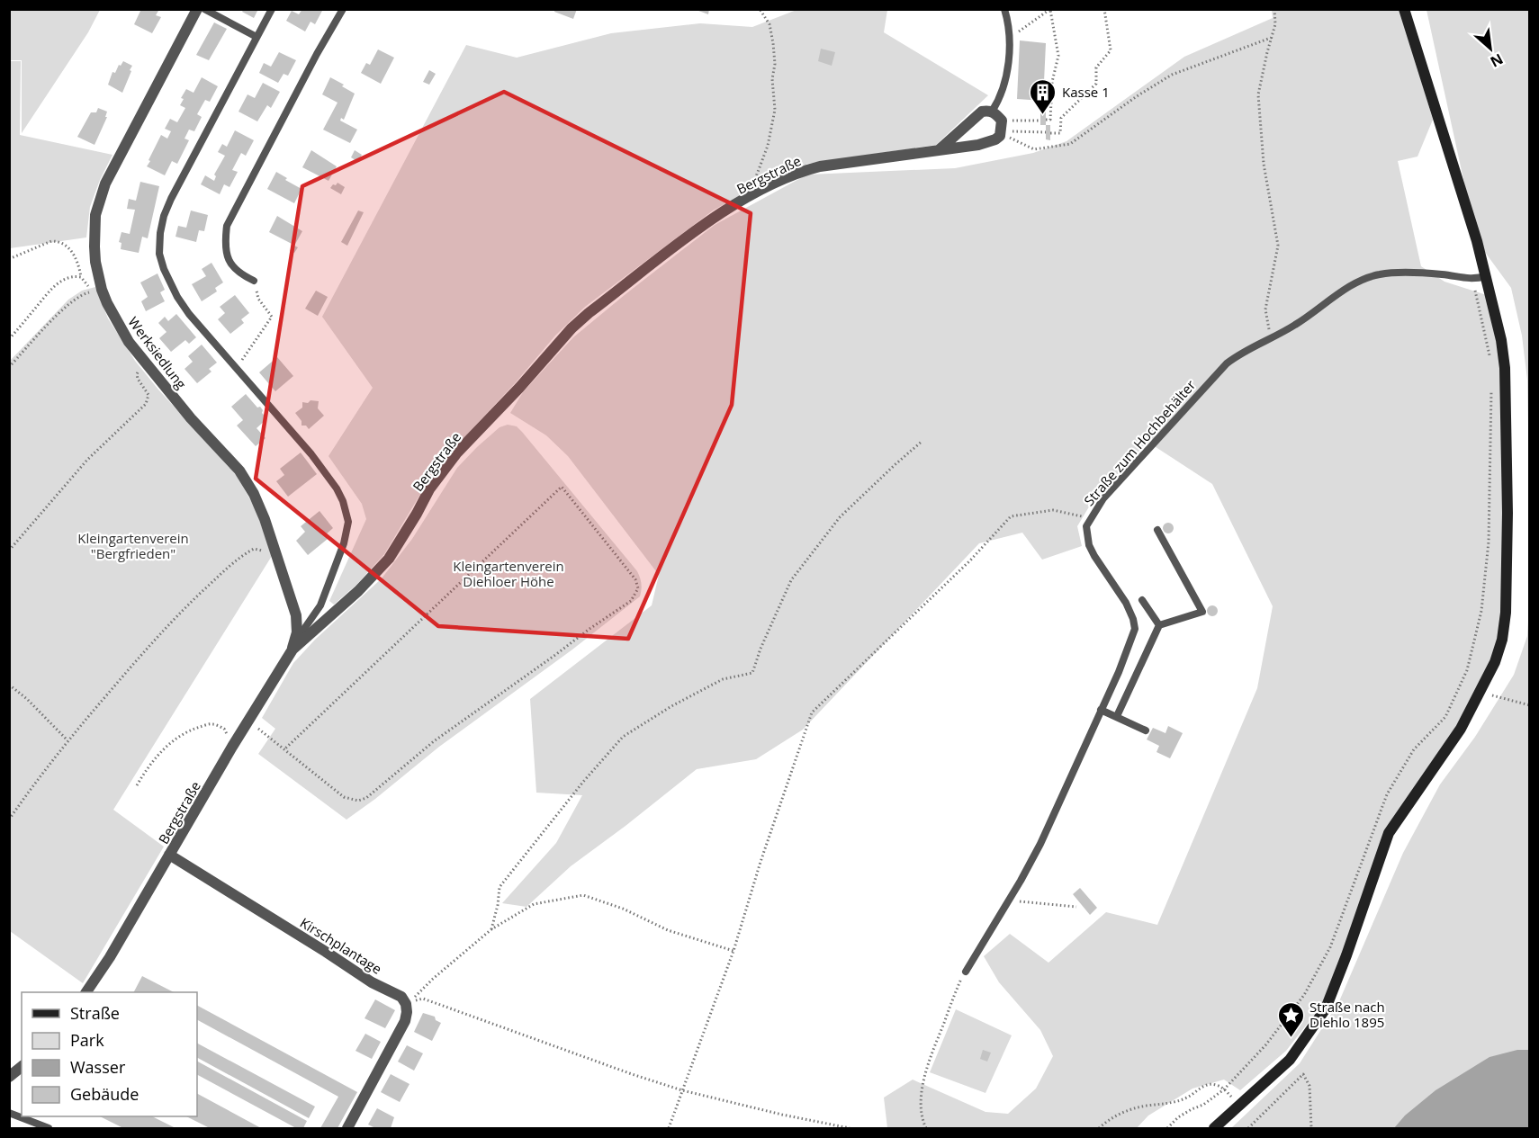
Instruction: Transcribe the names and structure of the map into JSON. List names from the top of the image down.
{
  "streets": {
    "street": ["Bergstraße", "Werksiedlung", "Kirschplantage"],
    "lane": ["Straße zum Hochbehälter"]
  },
  "crossings": [
    ["Bergstraße", "Werksiedlung"],
    ["Bergstraße", "Kirschplantage"]
  ],
  "parks": ["Kleingartenverein \"Bergfrieden\"", "Kleingartenverein Diehloer Höhe"],
  "places": {
    "building": ["Kasse 1"],
    "place": ["Straße nach Diehlo 1895"]
  },
  "legend": [
    "Straße",
    "Park",
    "Wasser",
    "Gebäude"
  ],
  "north": "bottom right"
}
